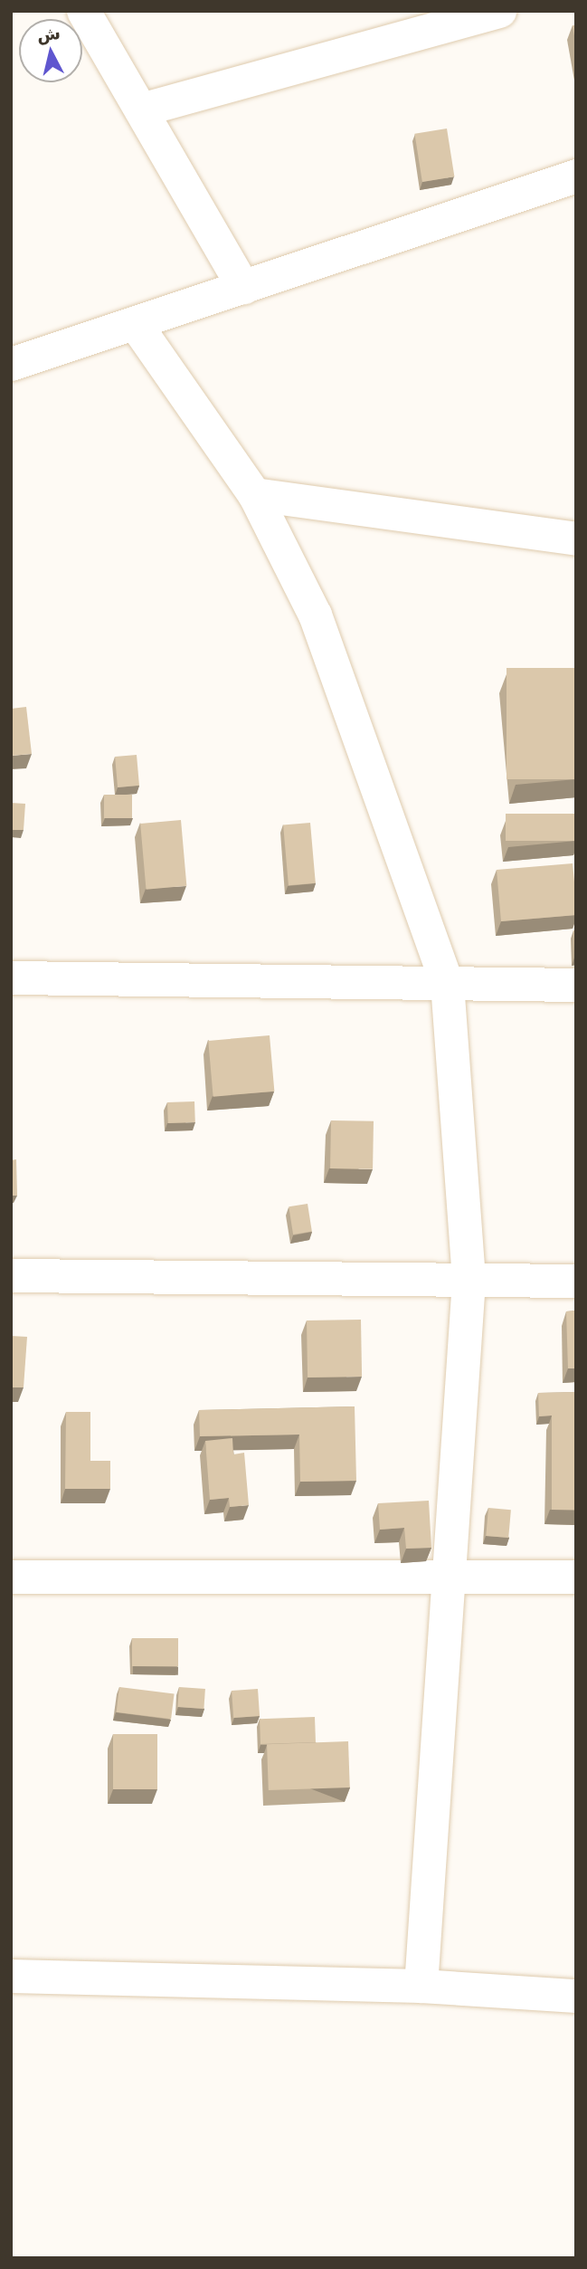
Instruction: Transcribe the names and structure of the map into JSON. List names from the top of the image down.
{
  "north": "top"
}
